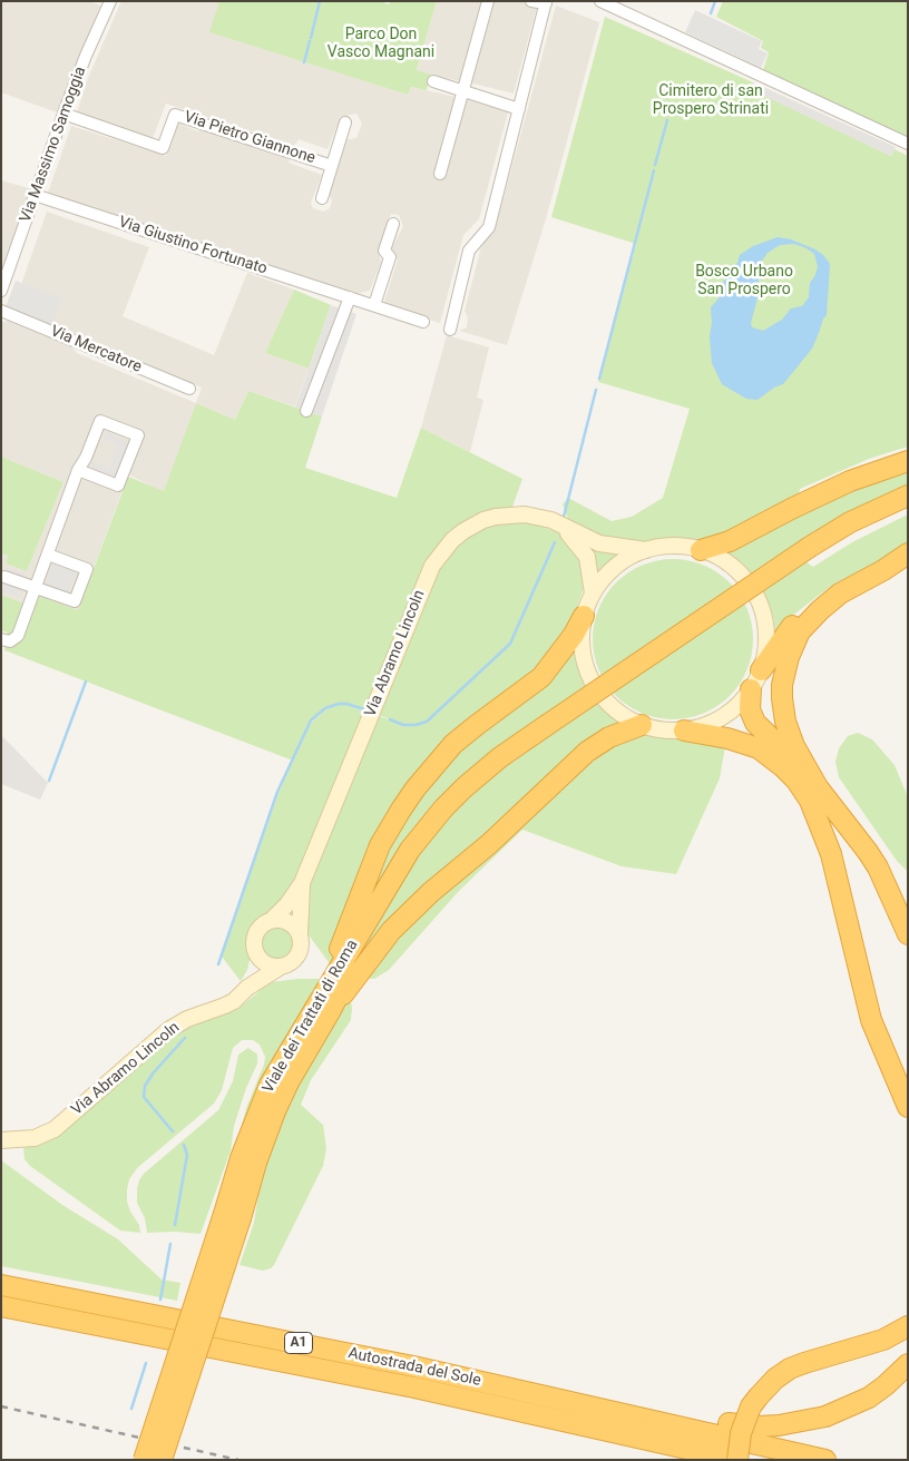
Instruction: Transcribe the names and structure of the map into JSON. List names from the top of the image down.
{
  "streets": {
    "highway": ["Viale dei Trattati di Roma", "A1", "Autostrada del Sole"],
    "street": [
      "Via Pietro Giannone",
      "Via Massimo Samoggia",
      "Via Giustino Fortunato",
      "Via Mercatore",
      "Via Abramo Lincoln"
    ]
  },
  "crossings": [
    ["Via Pietro Giannone", "Via Massimo Samoggia"],
    ["Via Massimo Samoggia", "Via Giustino Fortunato"]
  ],
  "parks": ["Parco Don Vasco Magnani", "Cimitero di san Prospero Strinati", "Bosco Urbano San Prospero"]
}
